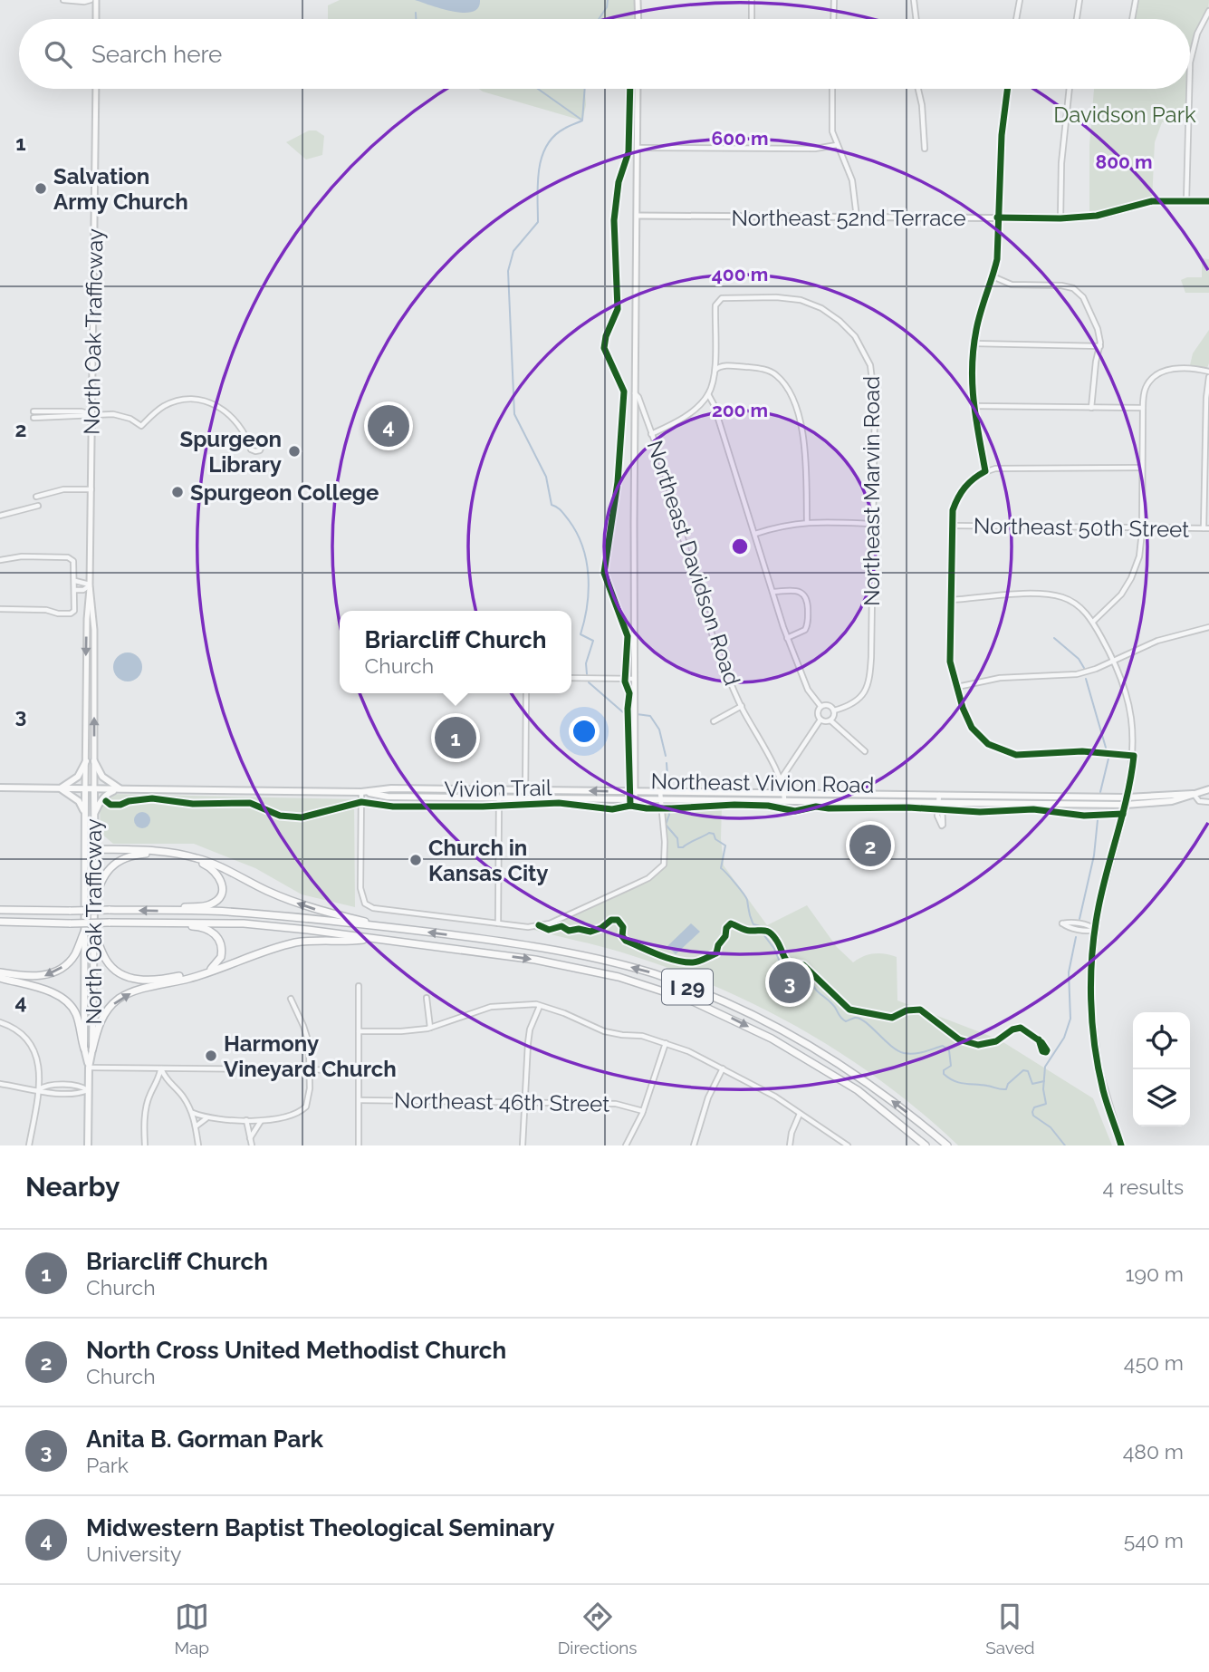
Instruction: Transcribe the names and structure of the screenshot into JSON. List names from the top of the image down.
{
  "streets": {
    "highway": ["I 29"],
    "main road": ["North Oak Trafficway", "Northeast Vivion Road"],
    "street": [
      "Northeast 52nd Terrace",
      "Northeast Marvin Road",
      "Northeast 50th Street",
      "Northeast Davidson Road",
      "Northeast 46th Street"
    ],
    "cycle path": ["Vivion Trail"]
  },
  "crossings": [
    ["North Oak Trafficway", "Northeast Vivion Road"],
    ["Northeast Davidson Road", "Northeast Vivion Road"]
  ],
  "parks": ["Davidson Park"],
  "places": [
    "Salvation Army Church",
    "Spurgeon Library",
    "Spurgeon College",
    "Church in Kansas City",
    "Harmony Vineyard Church"
  ],
  "page": {
    "search": "Search here",
    "pins": [
      "4",
      "1",
      "2",
      "3"
    ],
    "popup": ["Briarcliff Church", "Church"],
    "heading": ["Nearby", "4 results"],
    "list": [
      {
        "mark": "1",
        "name": "Briarcliff Church",
        "note": "Church",
        "value": "190 m"
      },
      {
        "mark": "2",
        "name": "North Cross United Methodist Church",
        "note": "Church",
        "value": "450 m"
      },
      {
        "mark": "3",
        "name": "Anita B. Gorman Park",
        "note": "Park",
        "value": "480 m"
      },
      {
        "mark": "4",
        "name": "Midwestern Baptist Theological Seminary",
        "note": "University",
        "value": "540 m"
      }
    ],
    "nav": ["Map", "Directions", "Saved"]
  },
  "grid": {
    "rows": [
      "1",
      "2",
      "3",
      "4"
    ]
  },
  "rings": [
    "600 m",
    "800 m",
    "400 m",
    "200 m"
  ]
}
